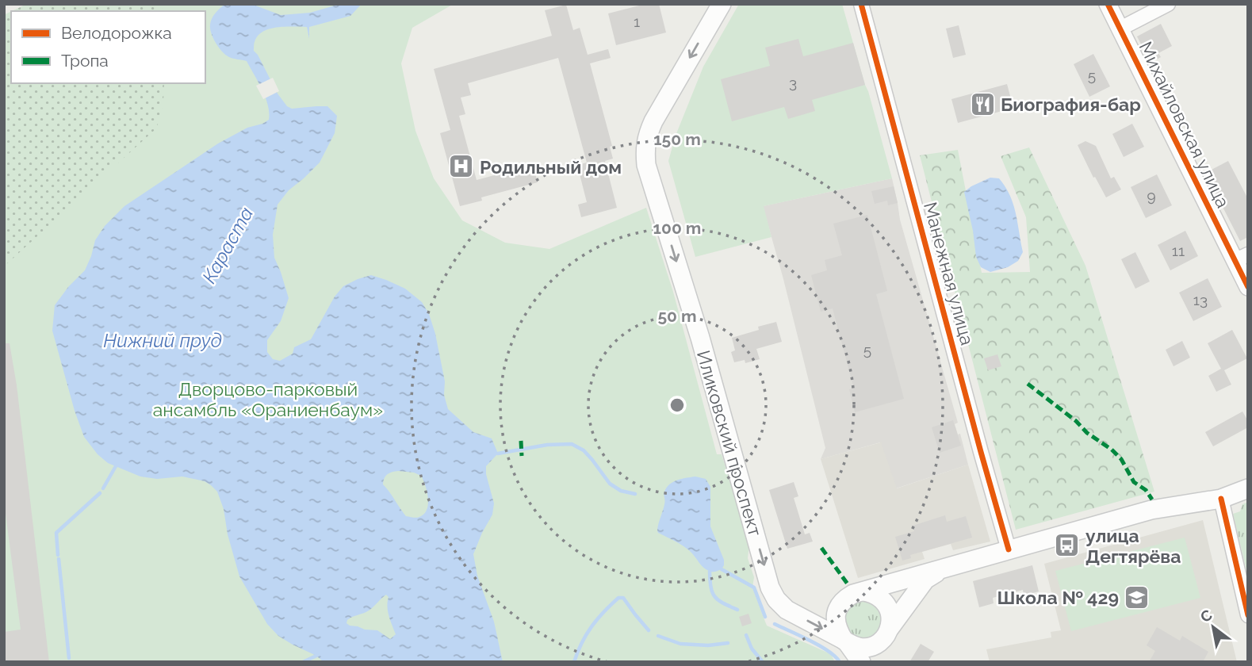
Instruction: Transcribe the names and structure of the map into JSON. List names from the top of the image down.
{
  "streets": {
    "main road": ["Иликовский проспект"],
    "street": ["Михайловская улица", "Манежная улица"]
  },
  "one_way": ["Иликовский проспект"],
  "water": ["Караста", "Нижний пруд"],
  "parks": ["Дворцово-парковый ансамбль «Ораниенбаум»"],
  "places": {
    "restaurant": ["Биография-бар"],
    "hospital": ["Родильный дом"],
    "bus stop": ["улица Дегтярёва"],
    "school or university": ["Школа № 429"]
  },
  "house_numbers": [
    "1",
    "5",
    "3",
    "9",
    "11",
    "13",
    "5"
  ],
  "legend": ["Велодорожка", "Тропа"],
  "north": "top left",
  "rings": ["150 m", "100 m", "50 m"]
}
